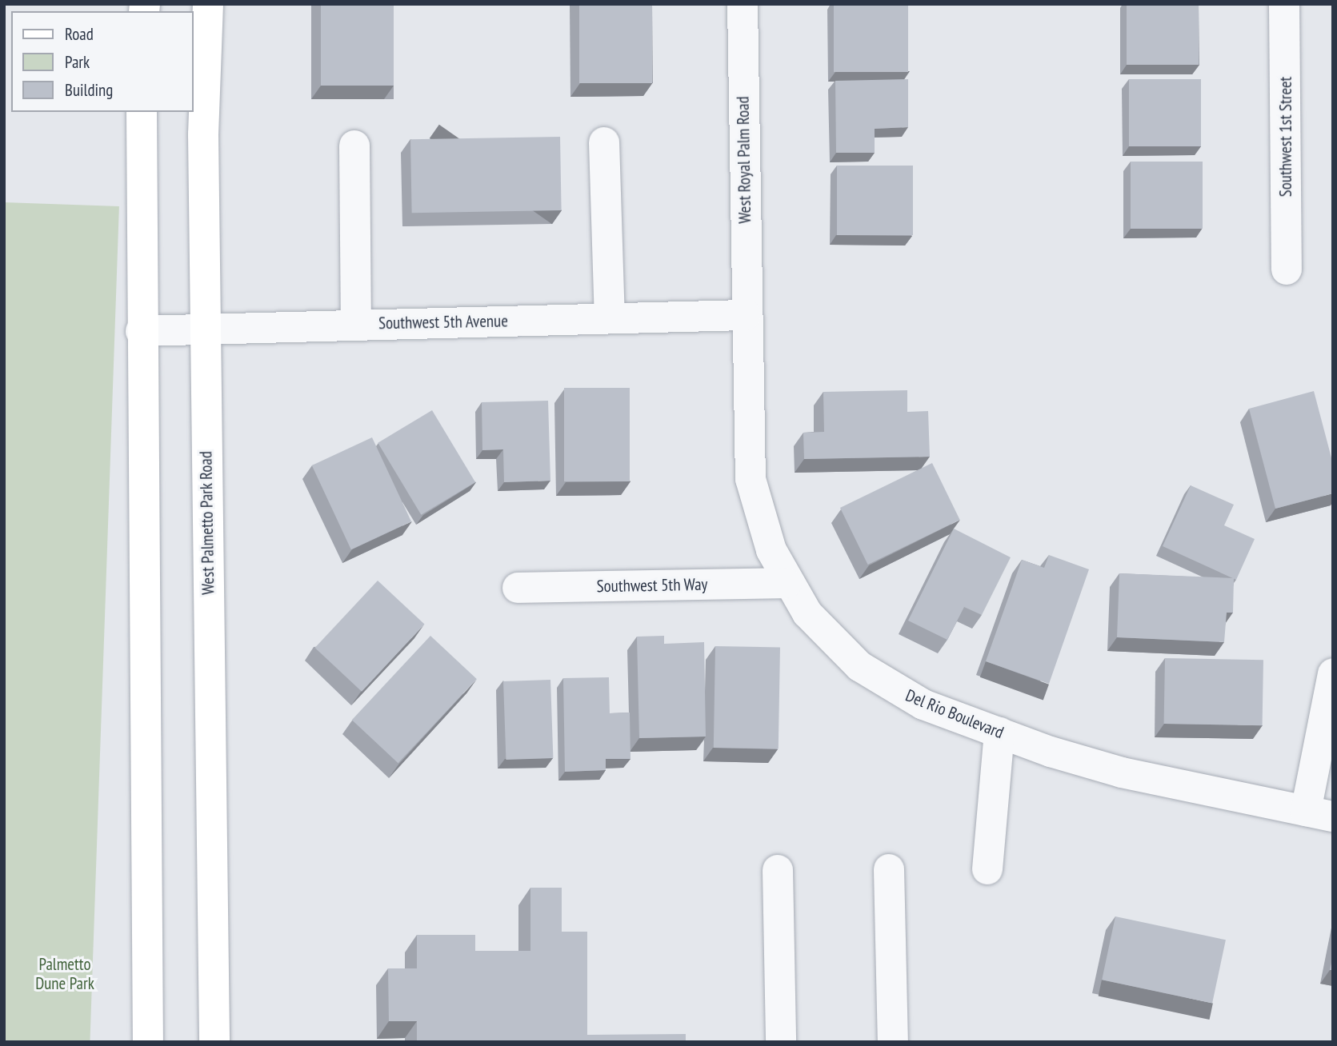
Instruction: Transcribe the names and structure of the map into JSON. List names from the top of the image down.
{
  "streets": {
    "main road": ["West Palmetto Park Road"],
    "street": [
      "Southwest 1st Street",
      "West Royal Palm Road",
      "Southwest 5th Avenue",
      "Southwest 5th Way",
      "Del Rio Boulevard"
    ]
  },
  "crossings": [
    ["West Royal Palm Road", "Southwest 5th Avenue"],
    ["West Royal Palm Road", "Del Rio Boulevard"],
    ["Southwest 5th Avenue", "West Palmetto Park Road"],
    ["Southwest 5th Avenue", "Del Rio Boulevard"],
    ["Southwest 5th Way", "Del Rio Boulevard"]
  ],
  "parks": ["Palmetto Dune Park"],
  "legend": ["Road", "Park", "Building"]
}
